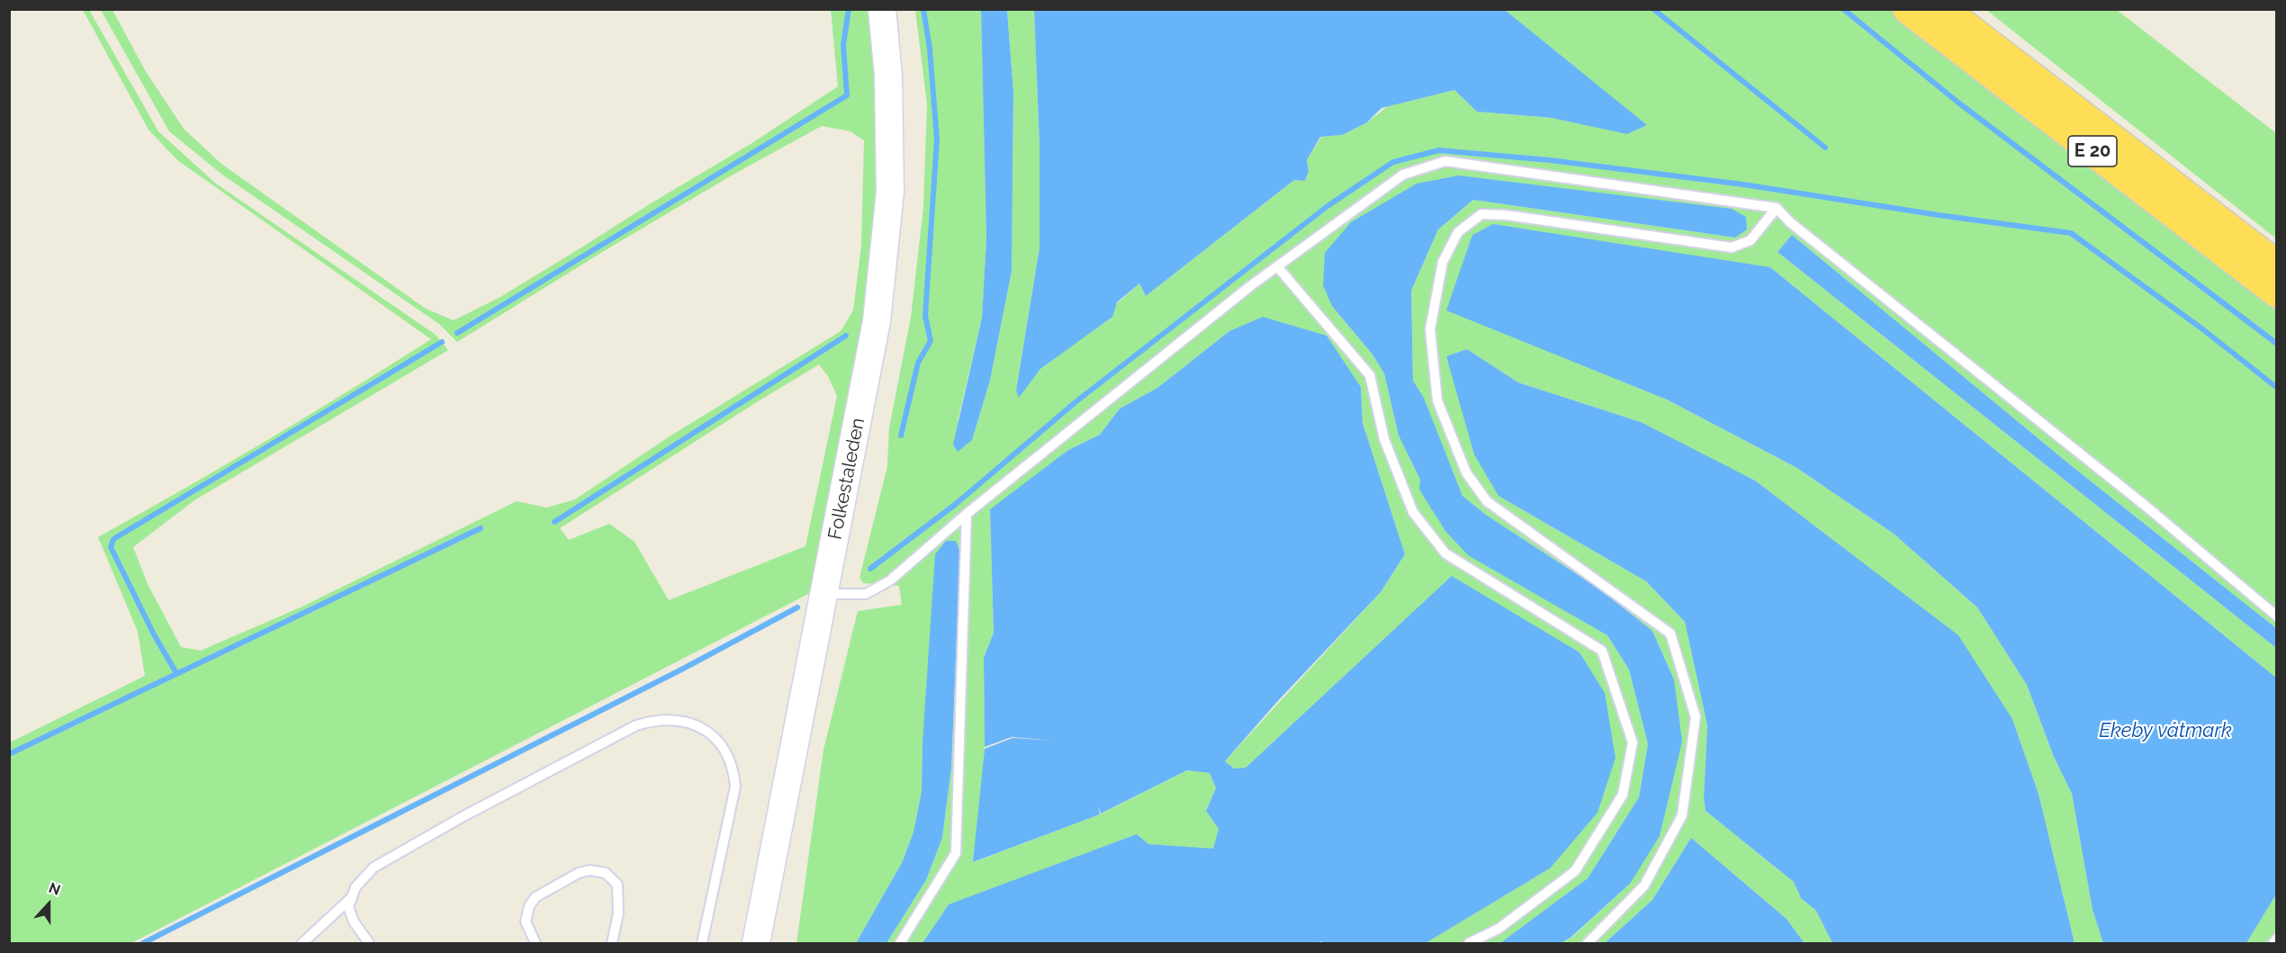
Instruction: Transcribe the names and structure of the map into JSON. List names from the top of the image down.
{
  "streets": {
    "highway": ["E 20"],
    "main road": ["Folkestaleden"]
  },
  "water": ["Ekeby våtmark"],
  "north": "top"
}
